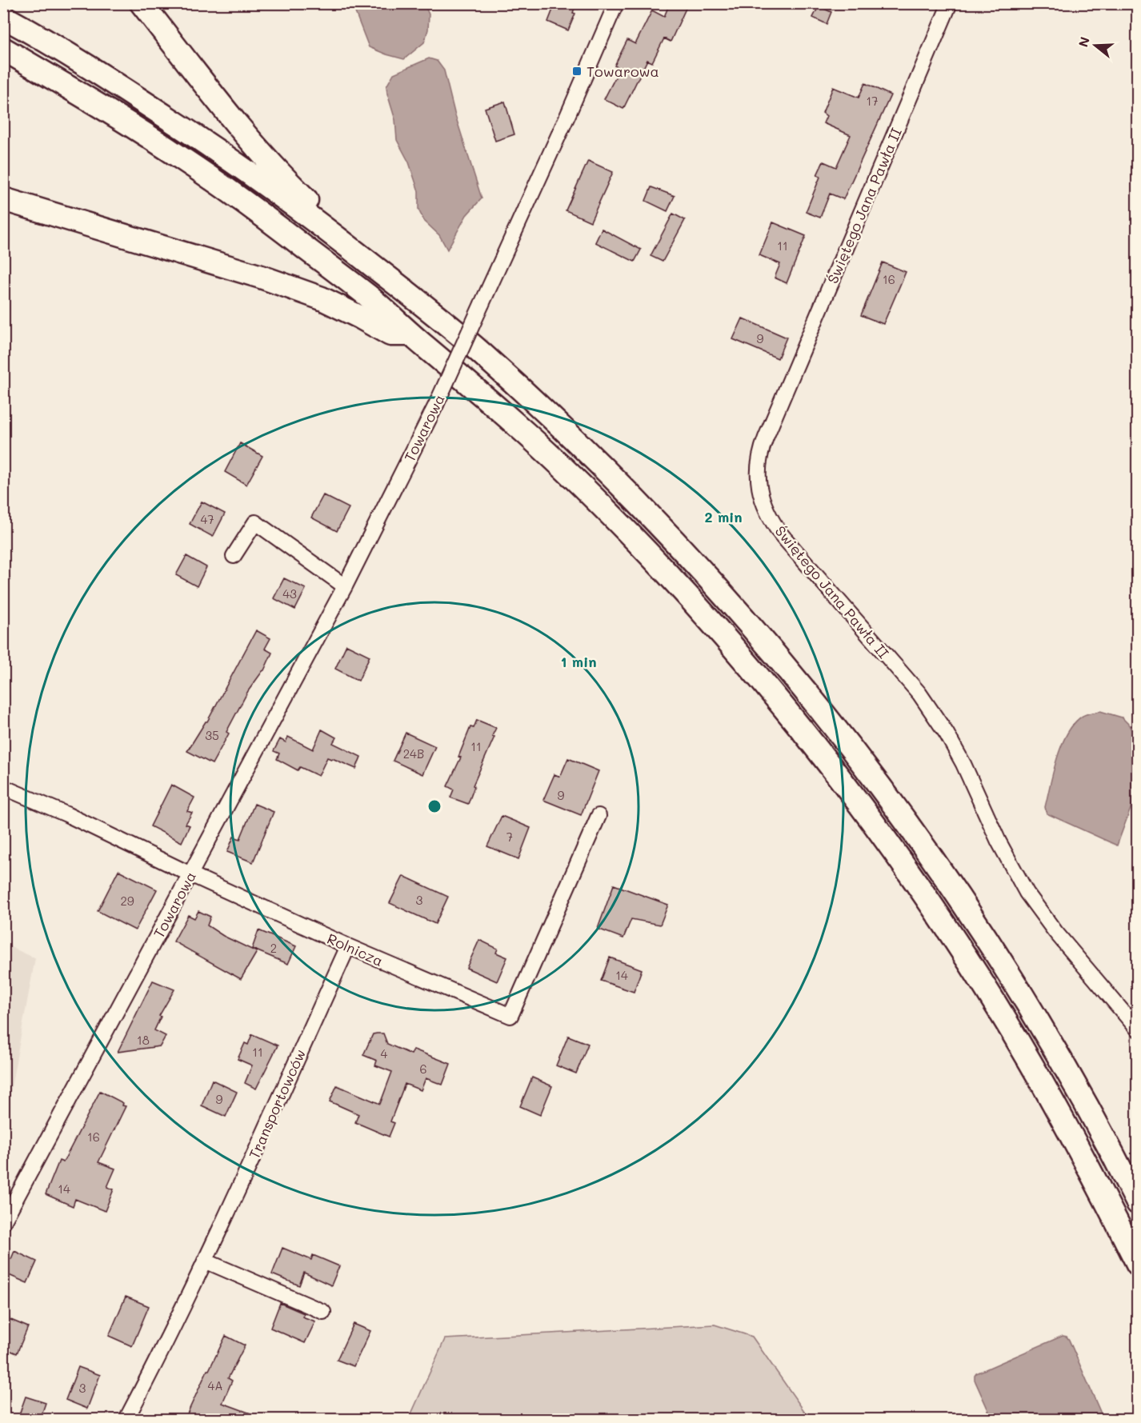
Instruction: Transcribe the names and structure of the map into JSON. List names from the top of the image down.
{
  "streets": {
    "street": [
      "Świętego Jana Pawła II",
      "Towarowa",
      "Rolnicza",
      "Transportowców"
    ]
  },
  "crossings": [
    ["Towarowa", "Rolnicza"],
    ["Rolnicza", "Transportowców"]
  ],
  "places": {
    "transit": ["Towarowa"]
  },
  "house_numbers": [
    "17",
    "11",
    "16",
    "9",
    "47",
    "43",
    "35",
    "11",
    "24B",
    "9",
    "7",
    "3",
    "29",
    "2",
    "14",
    "18",
    "11",
    "4",
    "6",
    "9",
    "16",
    "14",
    "4A",
    "3"
  ],
  "north": "left",
  "rings": ["2 min", "1 min"]
}
